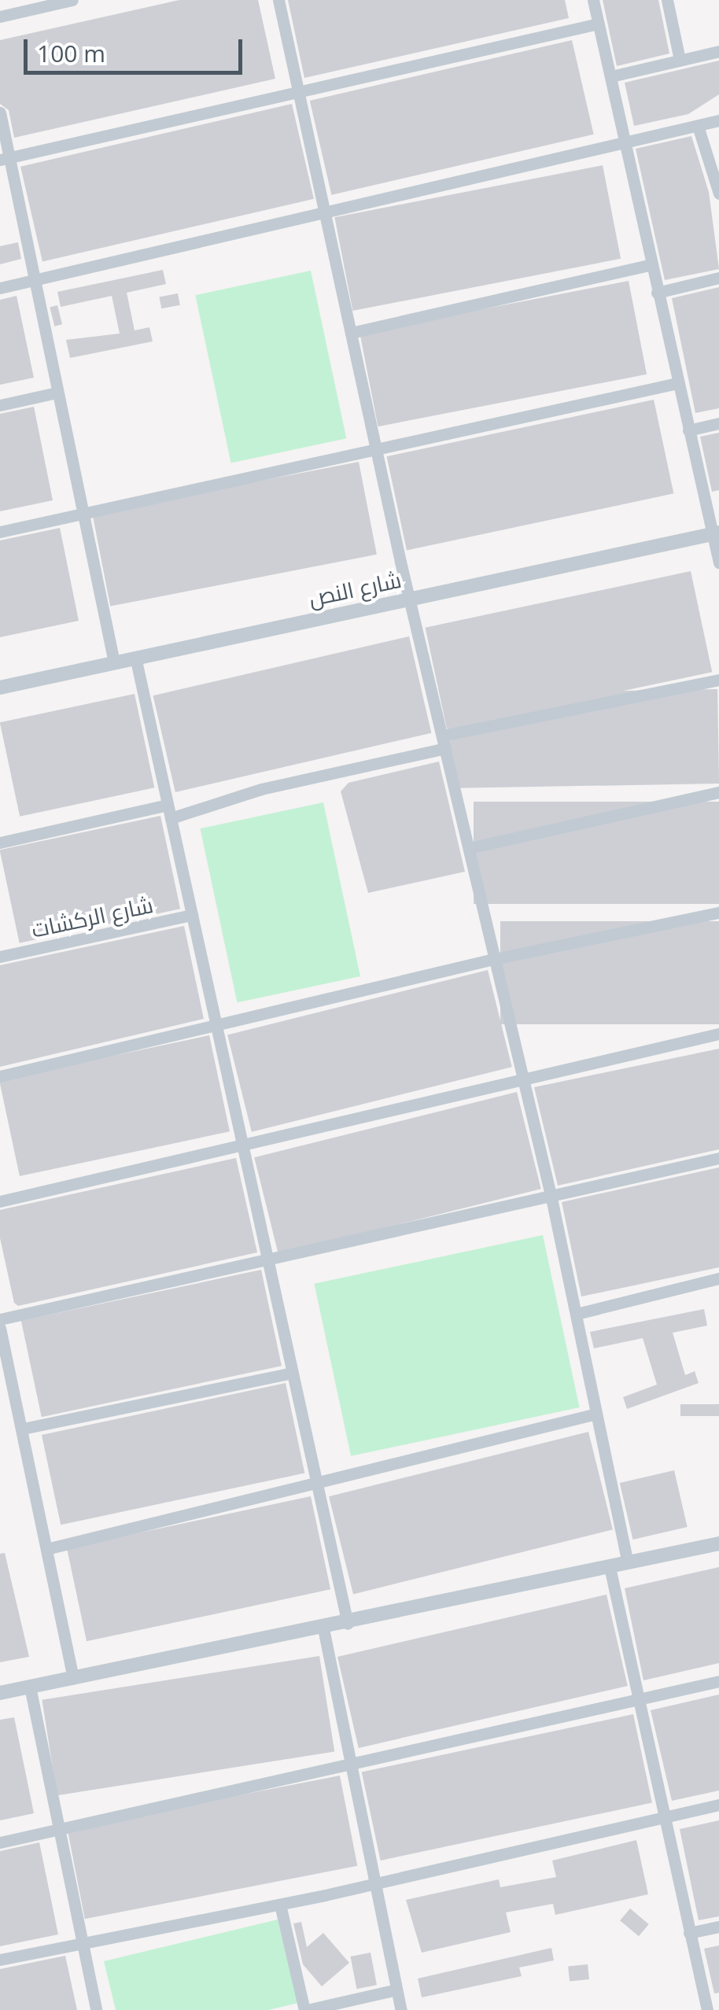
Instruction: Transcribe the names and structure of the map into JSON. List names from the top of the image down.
{
  "streets": {
    "street": ["شارع النص", "شارع الركشات"]
  },
  "scale_bar": "100 m"
}
